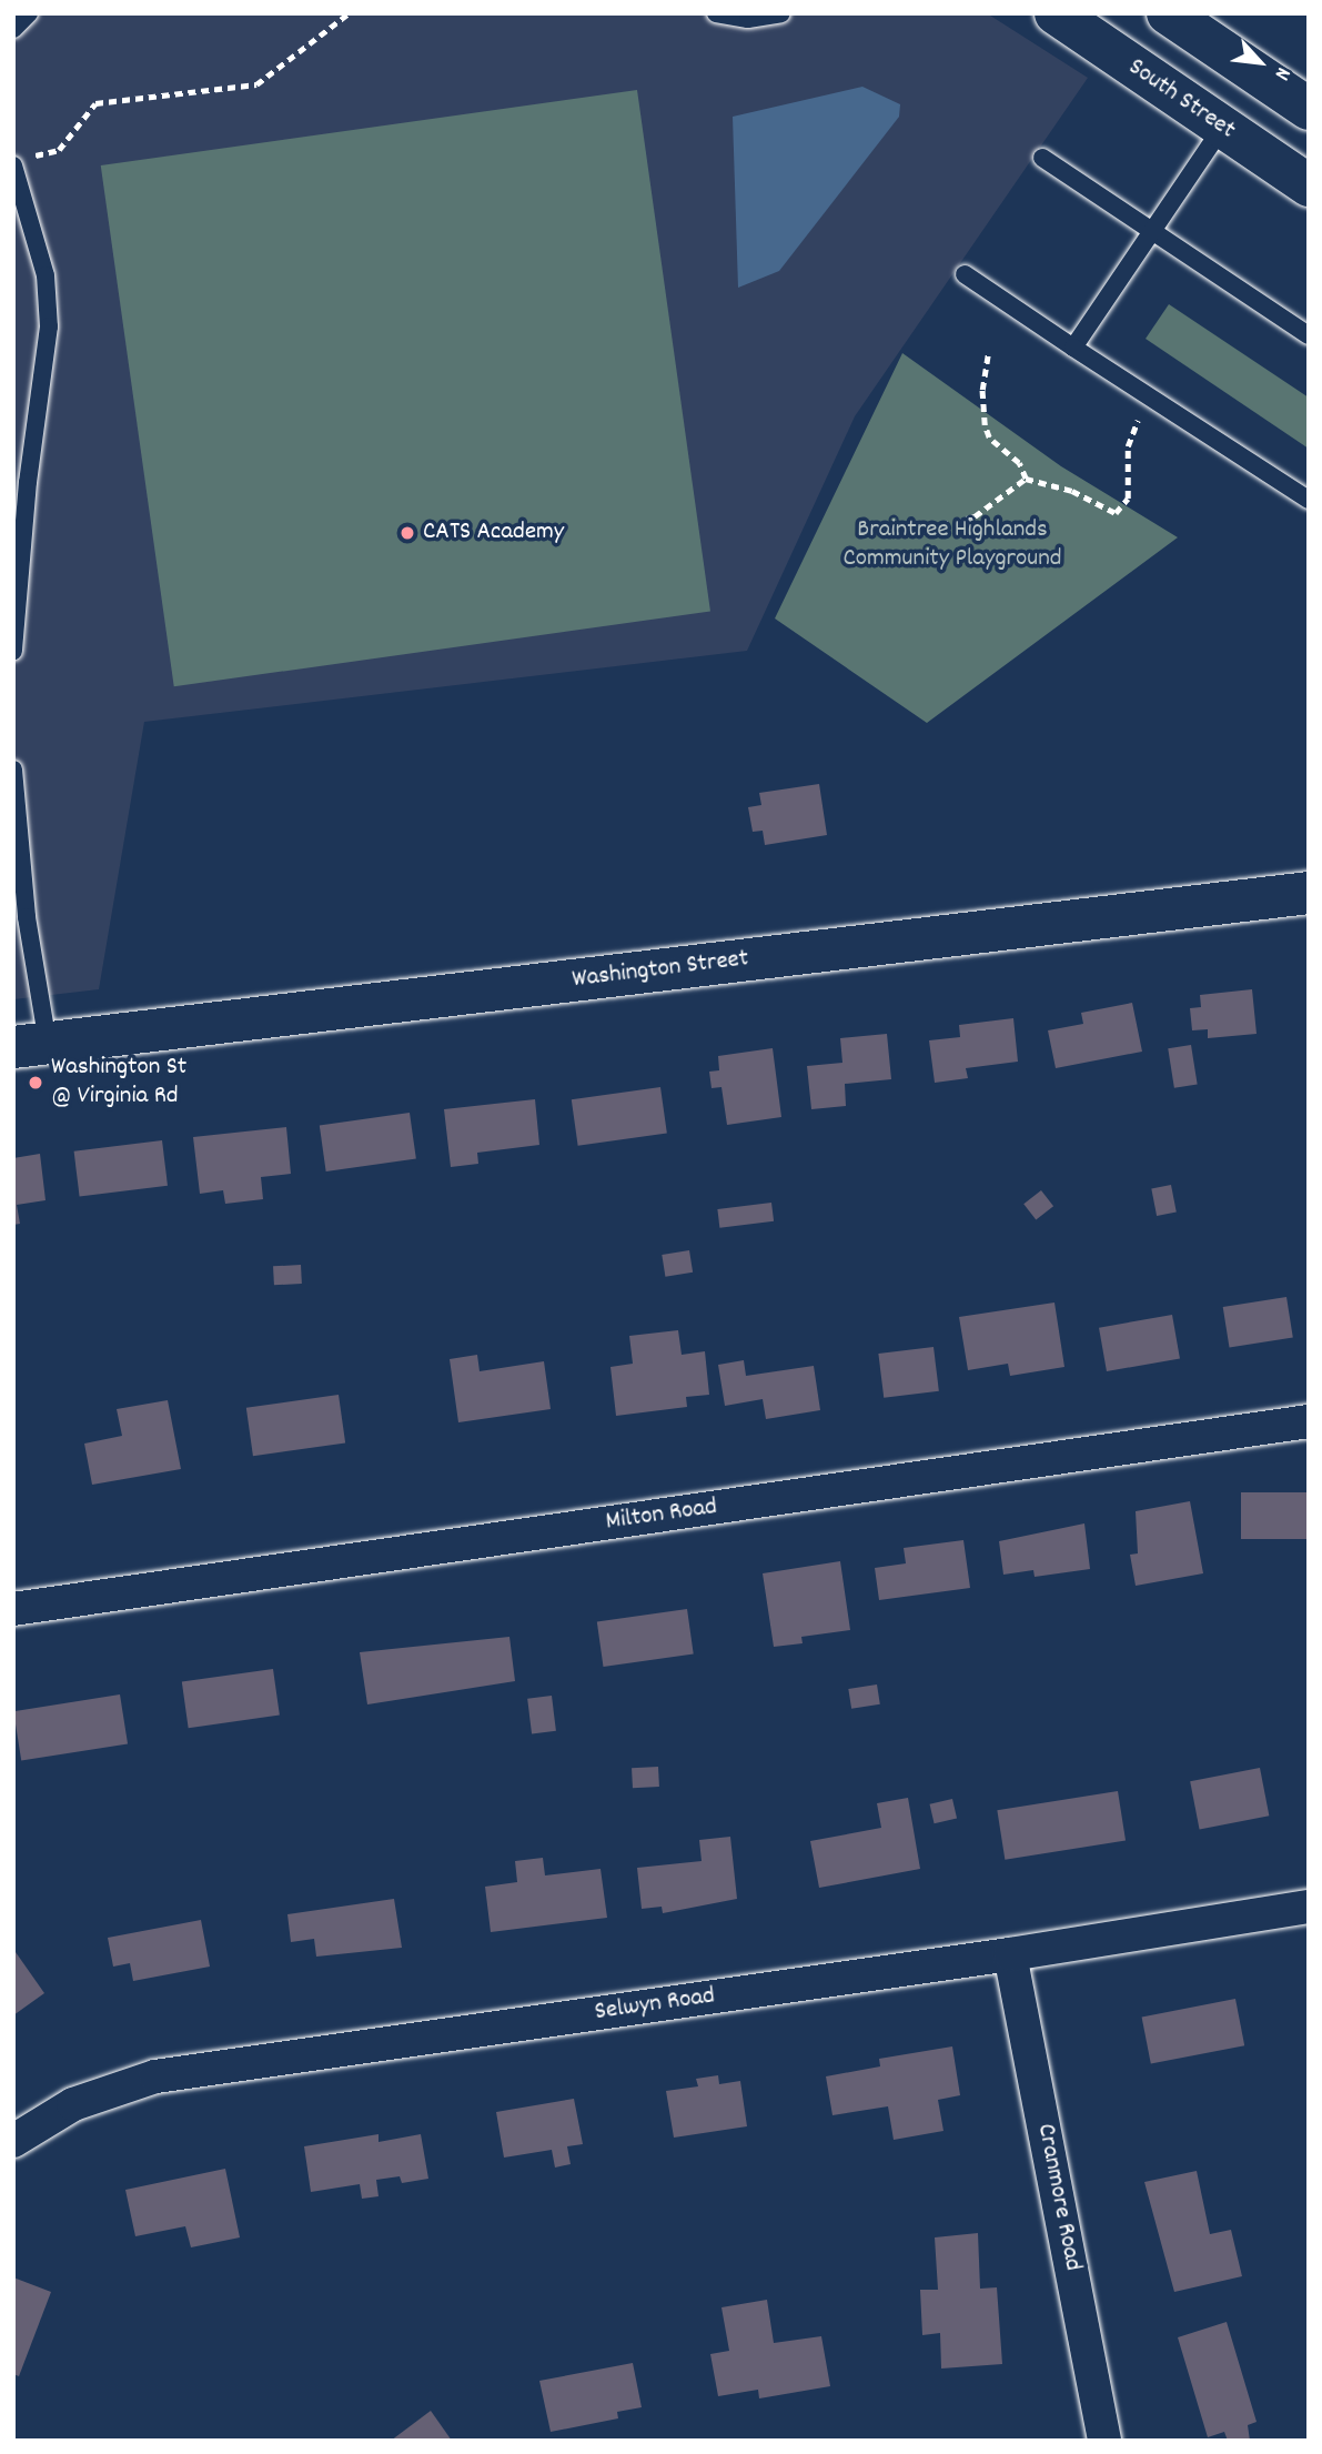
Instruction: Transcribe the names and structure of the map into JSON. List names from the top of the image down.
{
  "streets": {
    "main road": ["South Street", "Washington Street"],
    "street": ["Milton Road", "Selwyn Road", "Cranmore Road"]
  },
  "crossings": [
    ["Selwyn Road", "Cranmore Road"]
  ],
  "parks": ["Braintree Highlands Community Playground"],
  "places": ["CATS Academy", "Washington St @ Virginia Rd"],
  "north": "bottom right"
}
